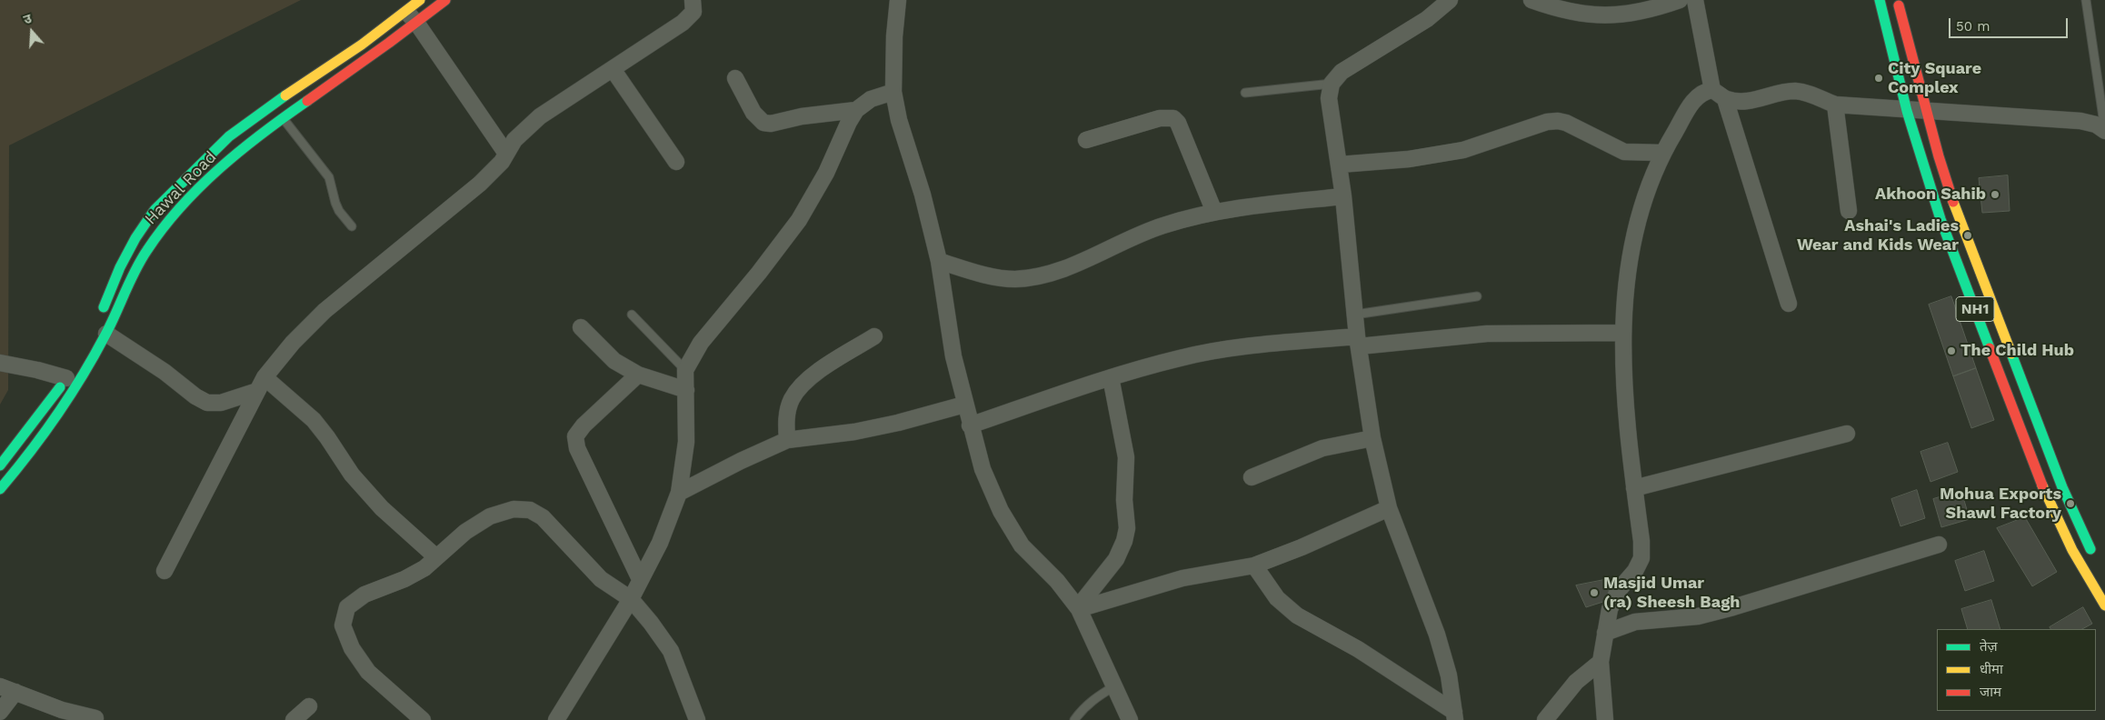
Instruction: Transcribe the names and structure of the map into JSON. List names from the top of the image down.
{
  "streets": {
    "main road": ["Hawal Road", "NH1"]
  },
  "places": [
    "City Square Complex",
    "Akhoon Sahib",
    "Ashai's Ladies Wear and Kids Wear",
    "The Child Hub",
    "Mohua Exports Shawl Factory",
    "Masjid Umar (ra) Sheesh Bagh"
  ],
  "legend": ["तेज़", "धीमा", "जाम"],
  "scale_bar": "50 m",
  "north": "top"
}
